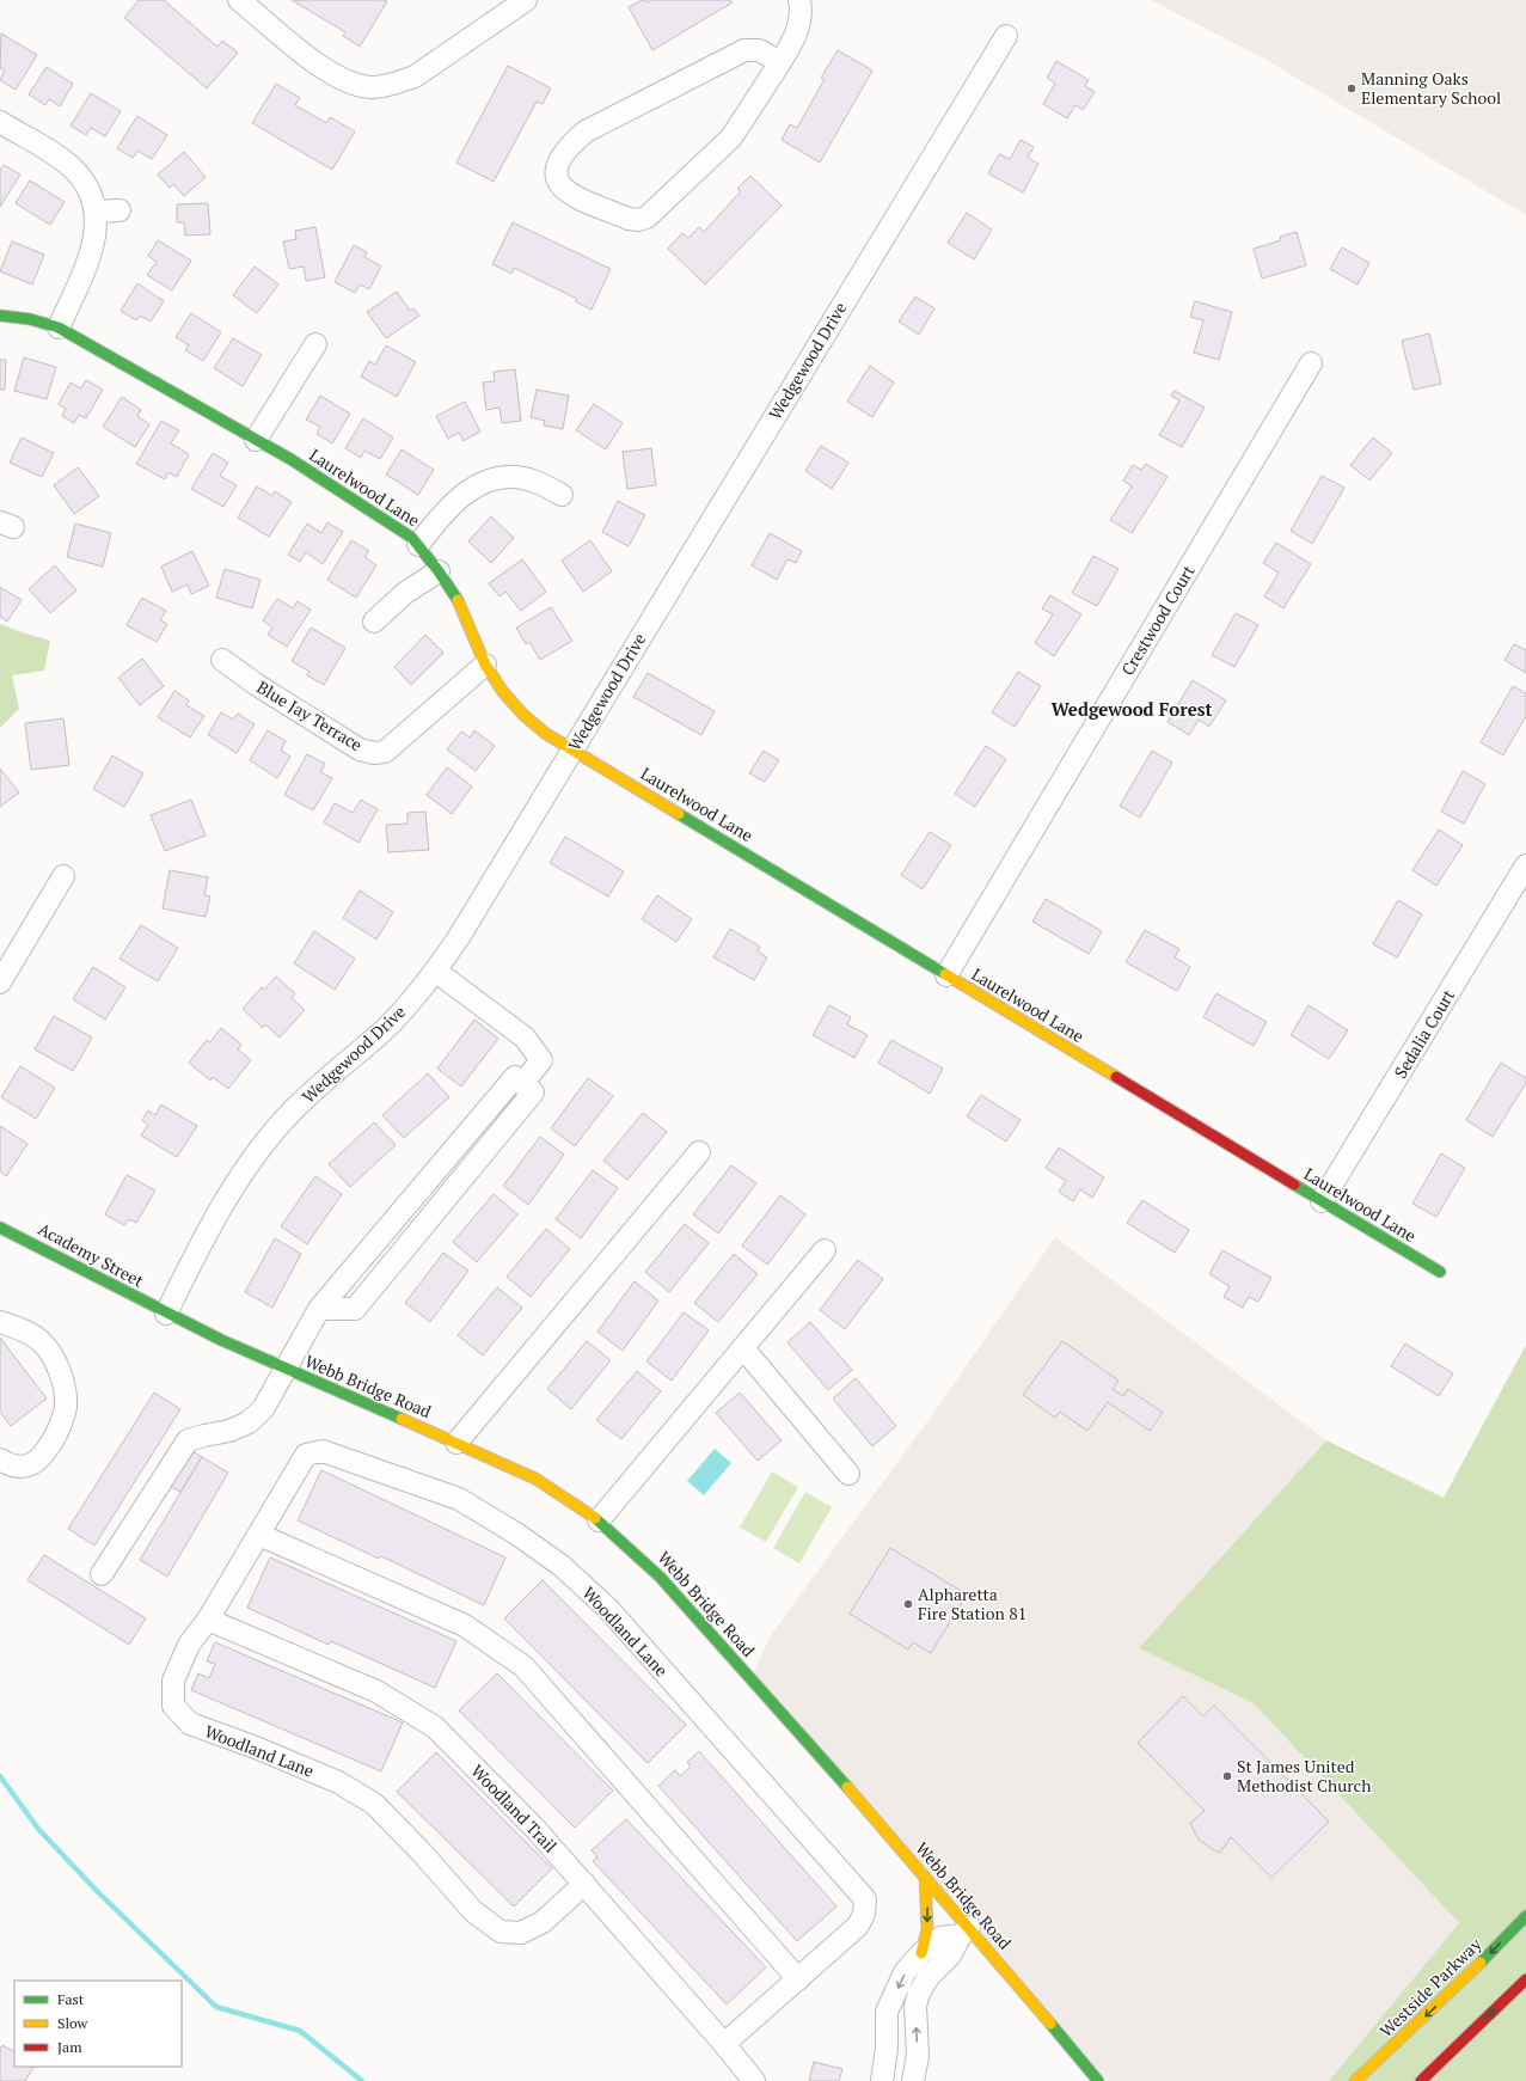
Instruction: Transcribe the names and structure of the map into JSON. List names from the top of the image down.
{
  "streets": {
    "street": [
      "Wedgewood Drive",
      "Laurelwood Lane",
      "Crestwood Court",
      "Blue Jay Terrace",
      "Sedalia Court",
      "Academy Street",
      "Webb Bridge Road",
      "Woodland Lane",
      "Woodland Trail",
      "Westside Parkway"
    ]
  },
  "crossings": [
    ["Wedgewood Drive", "Laurelwood Lane"],
    ["Wedgewood Drive", "Academy Street"],
    ["Wedgewood Drive", "Webb Bridge Road"],
    ["Laurelwood Lane", "Crestwood Court"],
    ["Laurelwood Lane", "Blue Jay Terrace"],
    ["Laurelwood Lane", "Sedalia Court"],
    ["Academy Street", "Webb Bridge Road"],
    ["Woodland Lane", "Woodland Trail"]
  ],
  "districts": ["Wedgewood Forest"],
  "places": ["Manning Oaks Elementary School", "Alpharetta Fire Station 81", "St James United Methodist Church"],
  "legend": ["Fast", "Slow", "Jam"]
}
